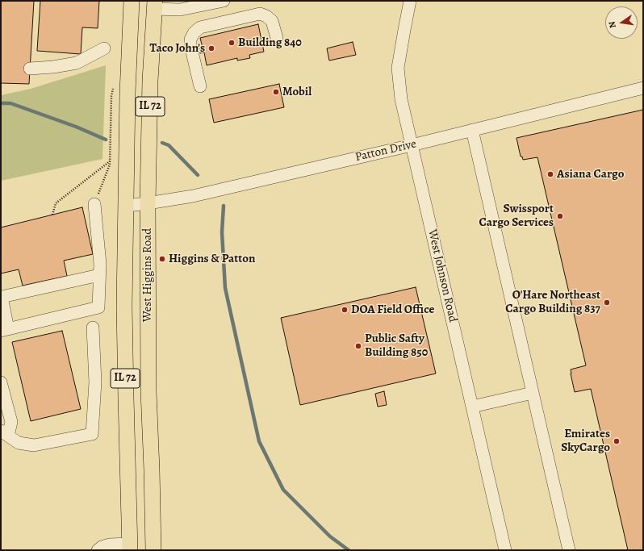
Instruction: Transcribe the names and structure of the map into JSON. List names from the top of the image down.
{
  "streets": {
    "main road": ["IL 72", "West Higgins Road"],
    "street": ["Patton Drive", "West Johnson Road"]
  },
  "crossings": [
    ["Patton Drive", "West Higgins Road"],
    ["Patton Drive", "West Johnson Road"]
  ],
  "places": [
    "Building 840",
    "Taco John's",
    "Mobil",
    "Asiana Cargo",
    "Swissport Cargo Services",
    "Higgins & Patton",
    "O'Hare Northeast Cargo Building 837",
    "DOA Field Office",
    "Public Safty Building 850",
    "Emirates SkyCargo"
  ],
  "north": "left"
}
